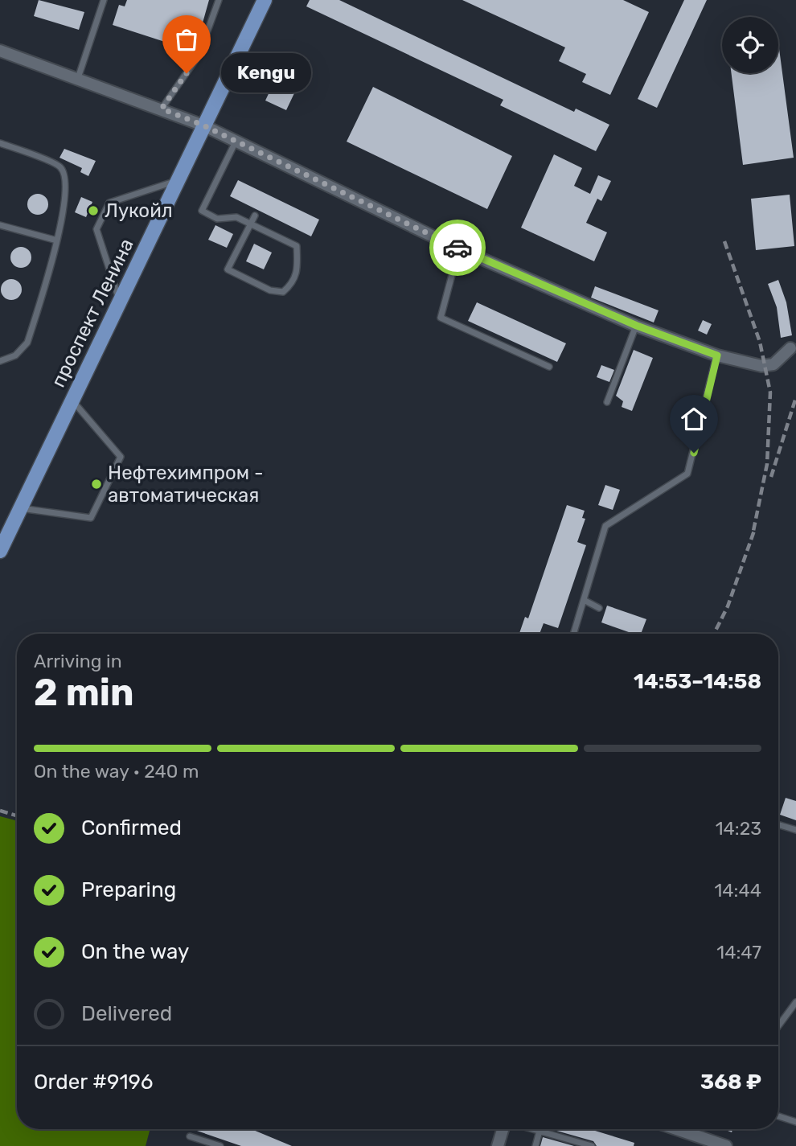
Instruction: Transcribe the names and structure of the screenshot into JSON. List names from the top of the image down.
{
  "streets": {
    "main road": ["проспект Ленина"]
  },
  "places": ["Kengu", "Лукойл", "Нефтехимпром - автоматическая"],
  "page": {
    "bubble": "Kengu",
    "heading": ["2 min", "Arriving in", "14:53–14:58"],
    "panel": ["Order #9196", "368 ₽"],
    "bar": "On the way · 240 m",
    "list": [
      ["Confirmed", "14:23"],
      ["Preparing", "14:44"],
      ["On the way", "14:47"],
      "Delivered"
    ]
  }
}
